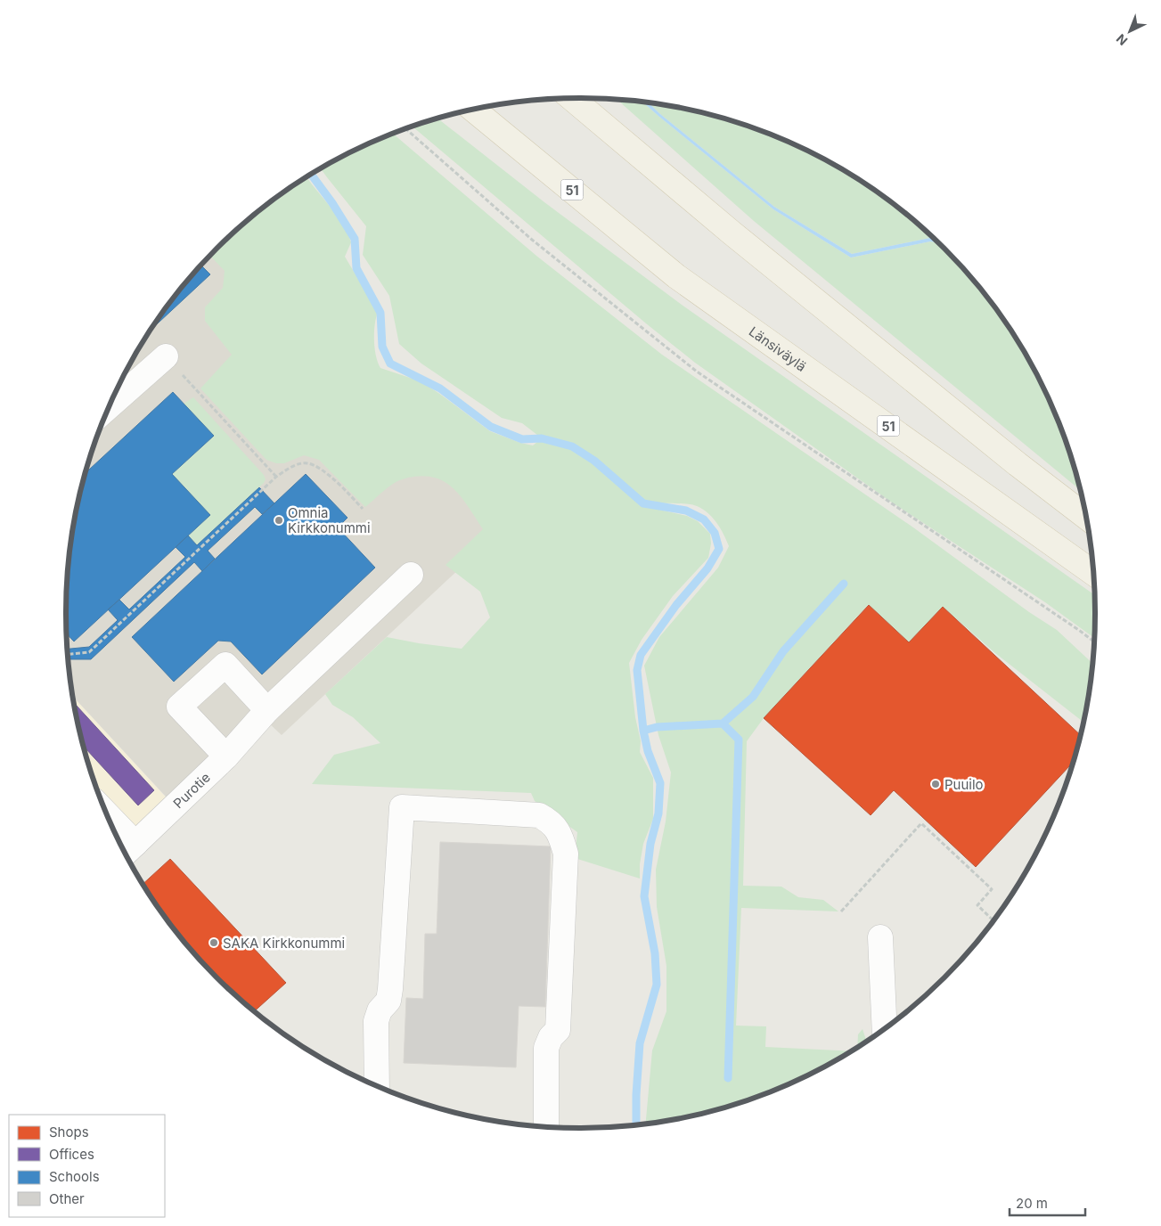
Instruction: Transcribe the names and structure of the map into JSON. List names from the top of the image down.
{
  "streets": {
    "main road": ["51", "Länsiväylä"],
    "street": ["Purotie"]
  },
  "places": ["Omnia Kirkkonummi", "Puuilo", "SAKA Kirkkonummi"],
  "legend": [
    "Shops",
    "Offices",
    "Schools",
    "Other"
  ],
  "scale_bar": "20 m",
  "north": "bottom left"
}
